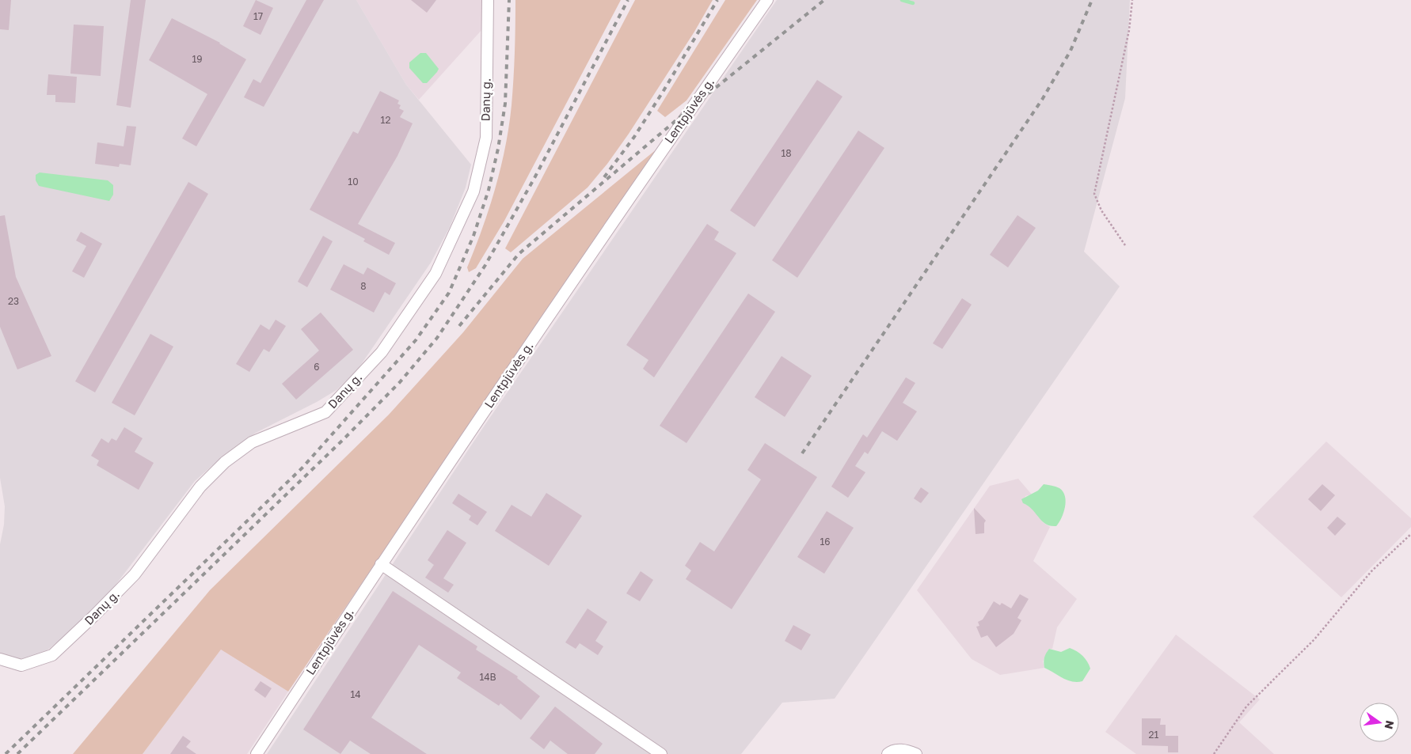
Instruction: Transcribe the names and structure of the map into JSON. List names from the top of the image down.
{
  "streets": {
    "street": ["Danų g.", "Lentpjūvės g."]
  },
  "house_numbers": [
    "17",
    "19",
    "12",
    "18",
    "10",
    "8",
    "23",
    "6",
    "16",
    "14B",
    "14",
    "21"
  ],
  "north": "right"
}
